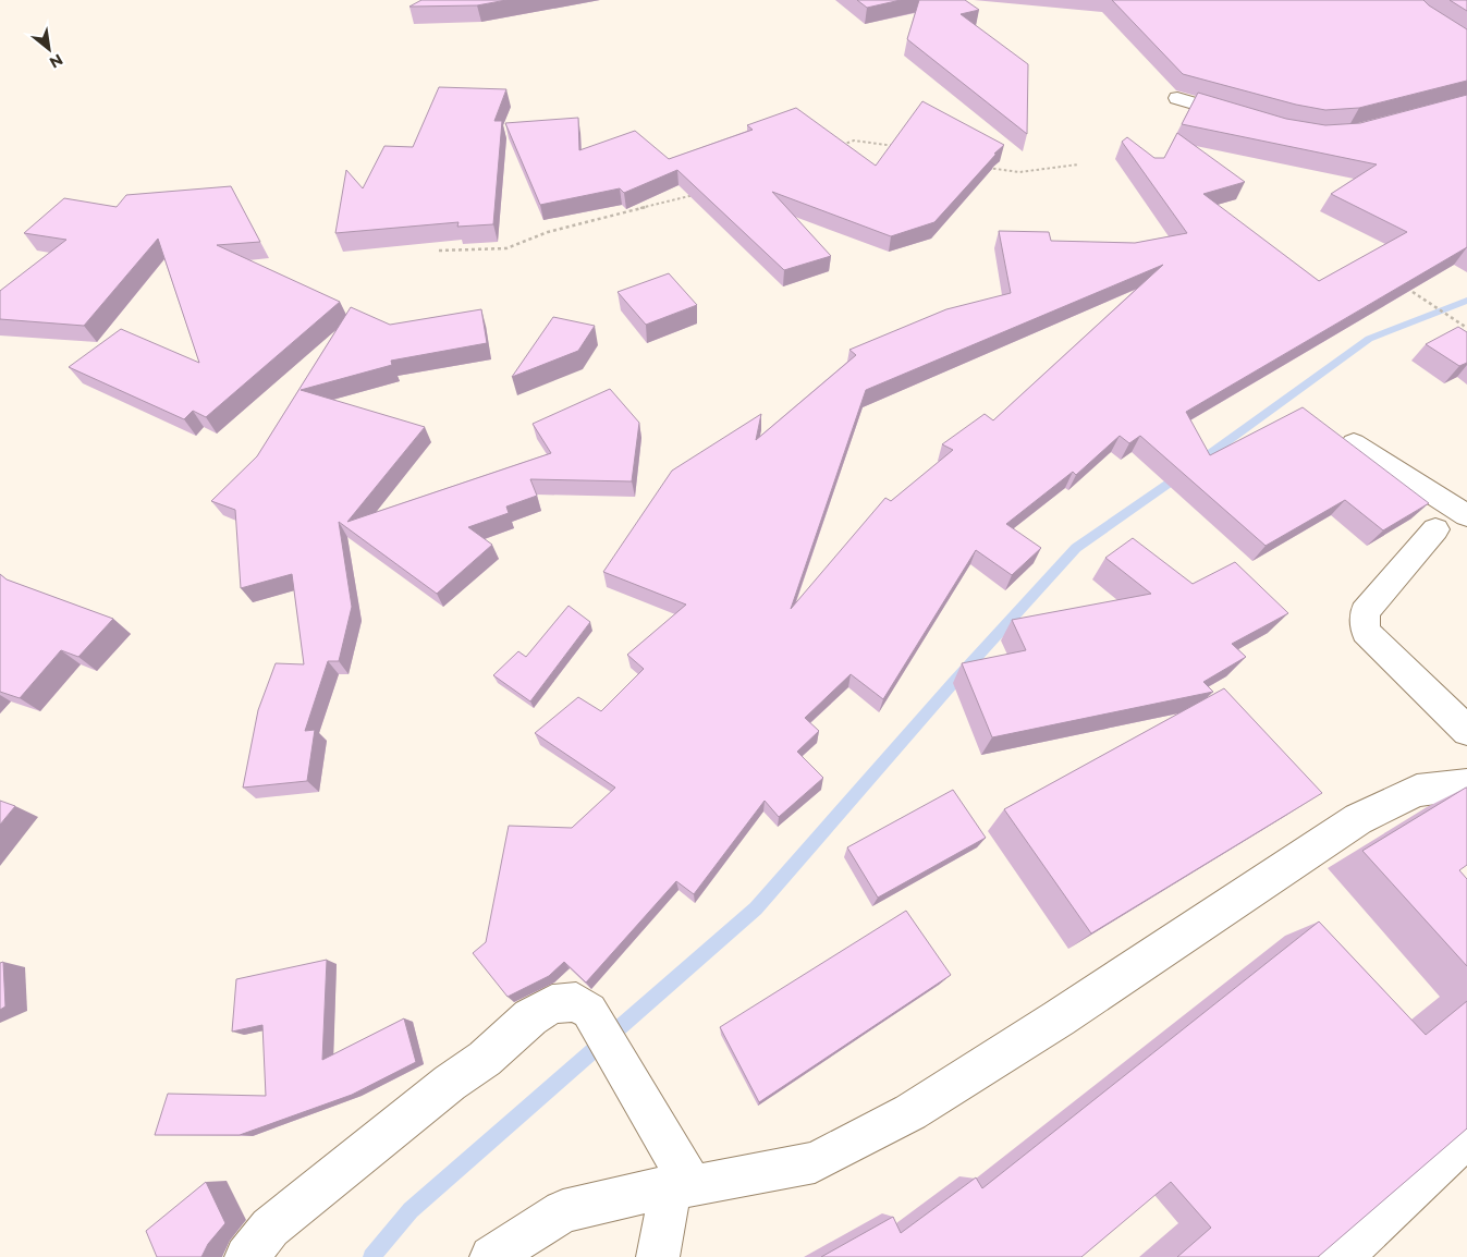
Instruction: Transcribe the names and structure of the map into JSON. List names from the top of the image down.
{
  "north": "bottom right"
}
